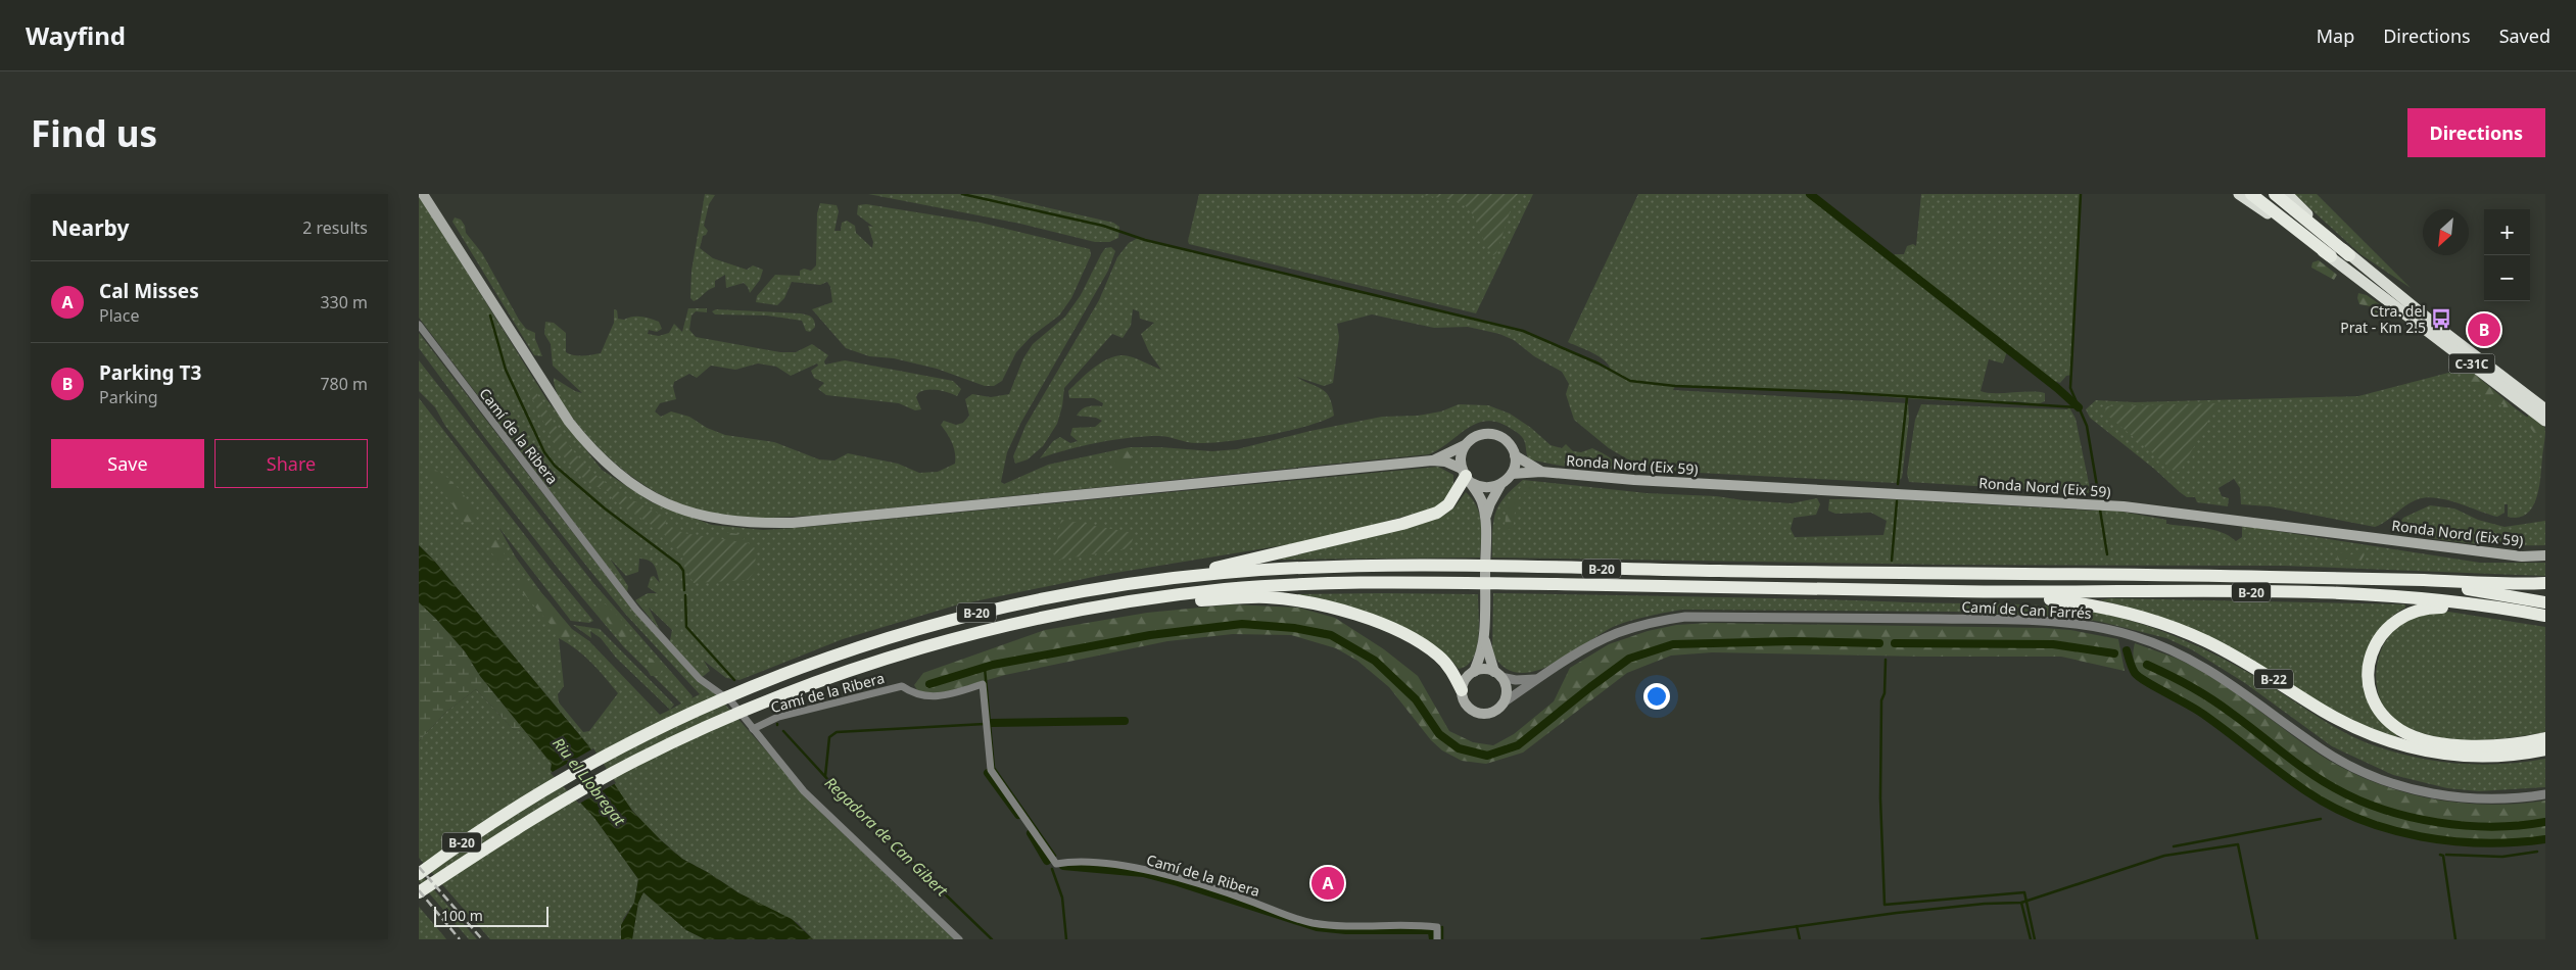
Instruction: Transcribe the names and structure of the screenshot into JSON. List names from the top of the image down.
{
  "streets": {
    "highway": ["C-31C", "B-20", "B-22"],
    "main road": ["Ronda Nord (Eix 59)"],
    "street": ["Camí de la Ribera", "Camí de Can Farrés"]
  },
  "crossings": [
    ["B-20", "B-22"]
  ],
  "water": ["Riu el Llobregat", "Regadora de Can Gibert"],
  "places": {
    "bus stop": ["Ctra. del Prat - Km 2.5"]
  },
  "scale_bar": "100 m",
  "north": "bottom left",
  "page": {
    "header": "Wayfind",
    "nav": ["Map", "Directions", "Saved"],
    "buttons": [
      "Directions",
      ["Save", "Share"]
    ],
    "title": "Find us",
    "heading": ["Nearby", "2 results"],
    "map_buttons": ["+", "−"],
    "list": [
      {
        "mark": "A",
        "name": "Cal Misses",
        "note": "Place",
        "value": "330 m"
      },
      {
        "mark": "B",
        "name": "Parking T3",
        "note": "Parking",
        "value": "780 m"
      }
    ],
    "pins": ["B", "A"],
    "scale": "100 m"
  }
}
